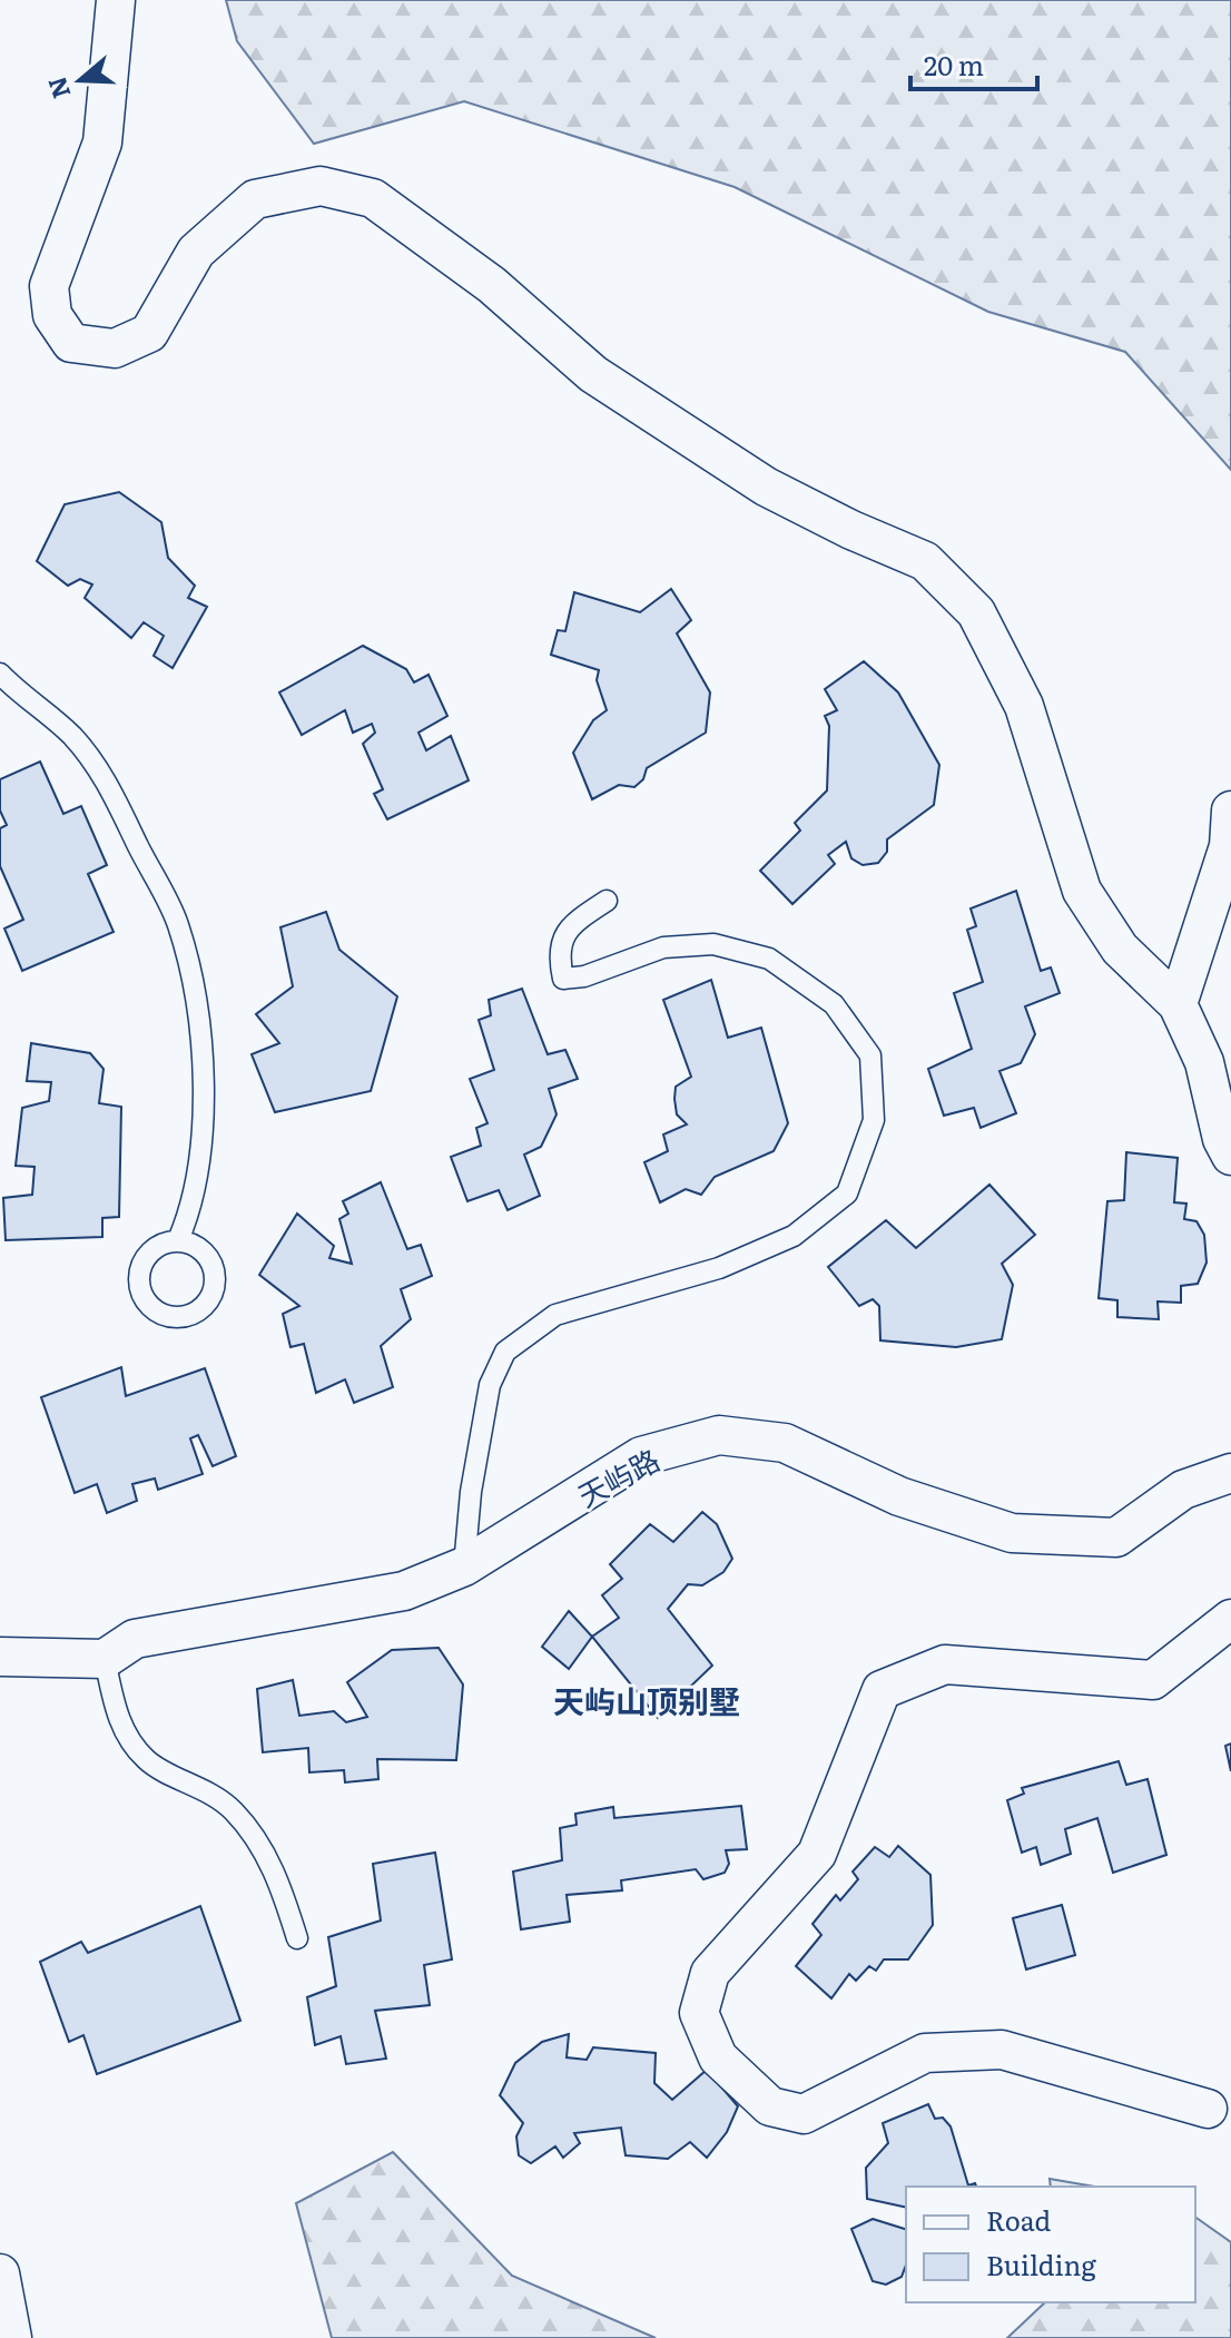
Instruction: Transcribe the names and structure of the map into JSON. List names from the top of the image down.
{
  "streets": {
    "street": ["天屿路"]
  },
  "districts": ["天屿山顶别墅"],
  "legend": ["Road", "Building"],
  "scale_bar": "20 m",
  "north": "left"
}
